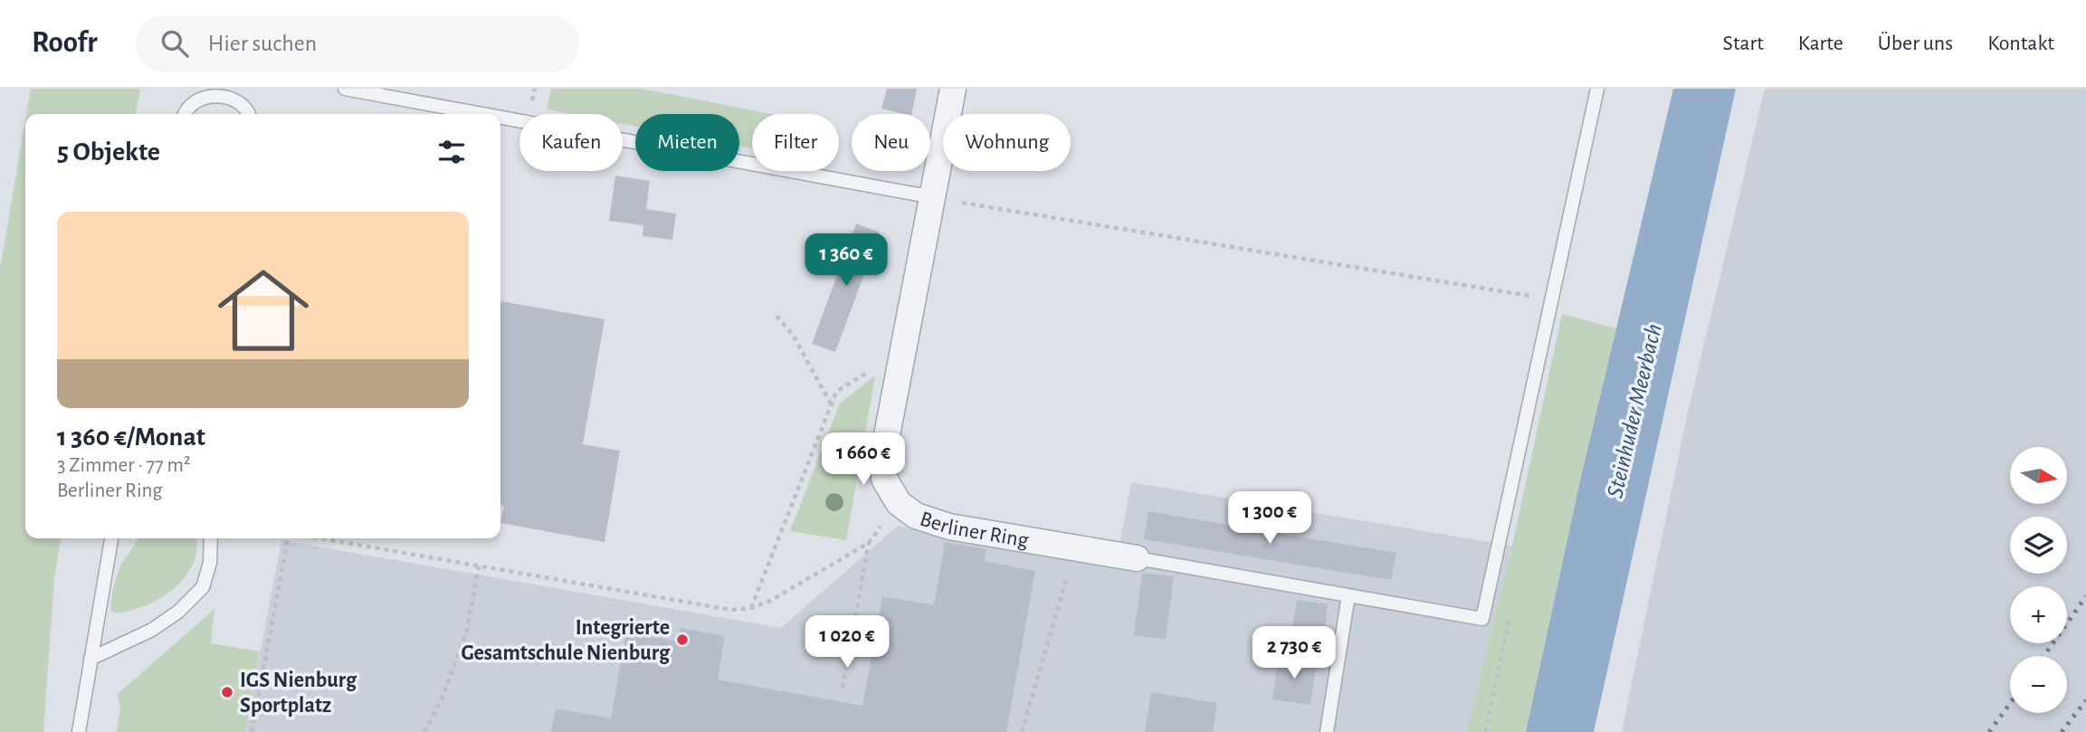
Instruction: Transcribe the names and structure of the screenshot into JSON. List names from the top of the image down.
{
  "streets": {
    "street": ["Berliner Ring"]
  },
  "water": ["Steinhuder Meerbach"],
  "places": ["Integrierte Gesamtschule Nienburg", "IGS Nienburg Sportplatz"],
  "north": "right",
  "page": {
    "header": "Roofr",
    "search": "Hier suchen",
    "nav": [
      "Start",
      "Karte",
      "Über uns",
      "Kontakt"
    ],
    "chip": [
      "Kaufen",
      "Mieten",
      "Filter",
      "Neu",
      "Wohnung"
    ],
    "heading": "5 Objekte",
    "list": [
      {
        "name": "1 360 €/Monat",
        "note": "3 Zimmer · 77 m² · Berliner Ring"
      }
    ],
    "price": [
      "1 360 €",
      "1 660 €",
      "1 300 €",
      "1 020 €",
      "2 730 €"
    ],
    "map_buttons": ["+", "−"]
  }
}
